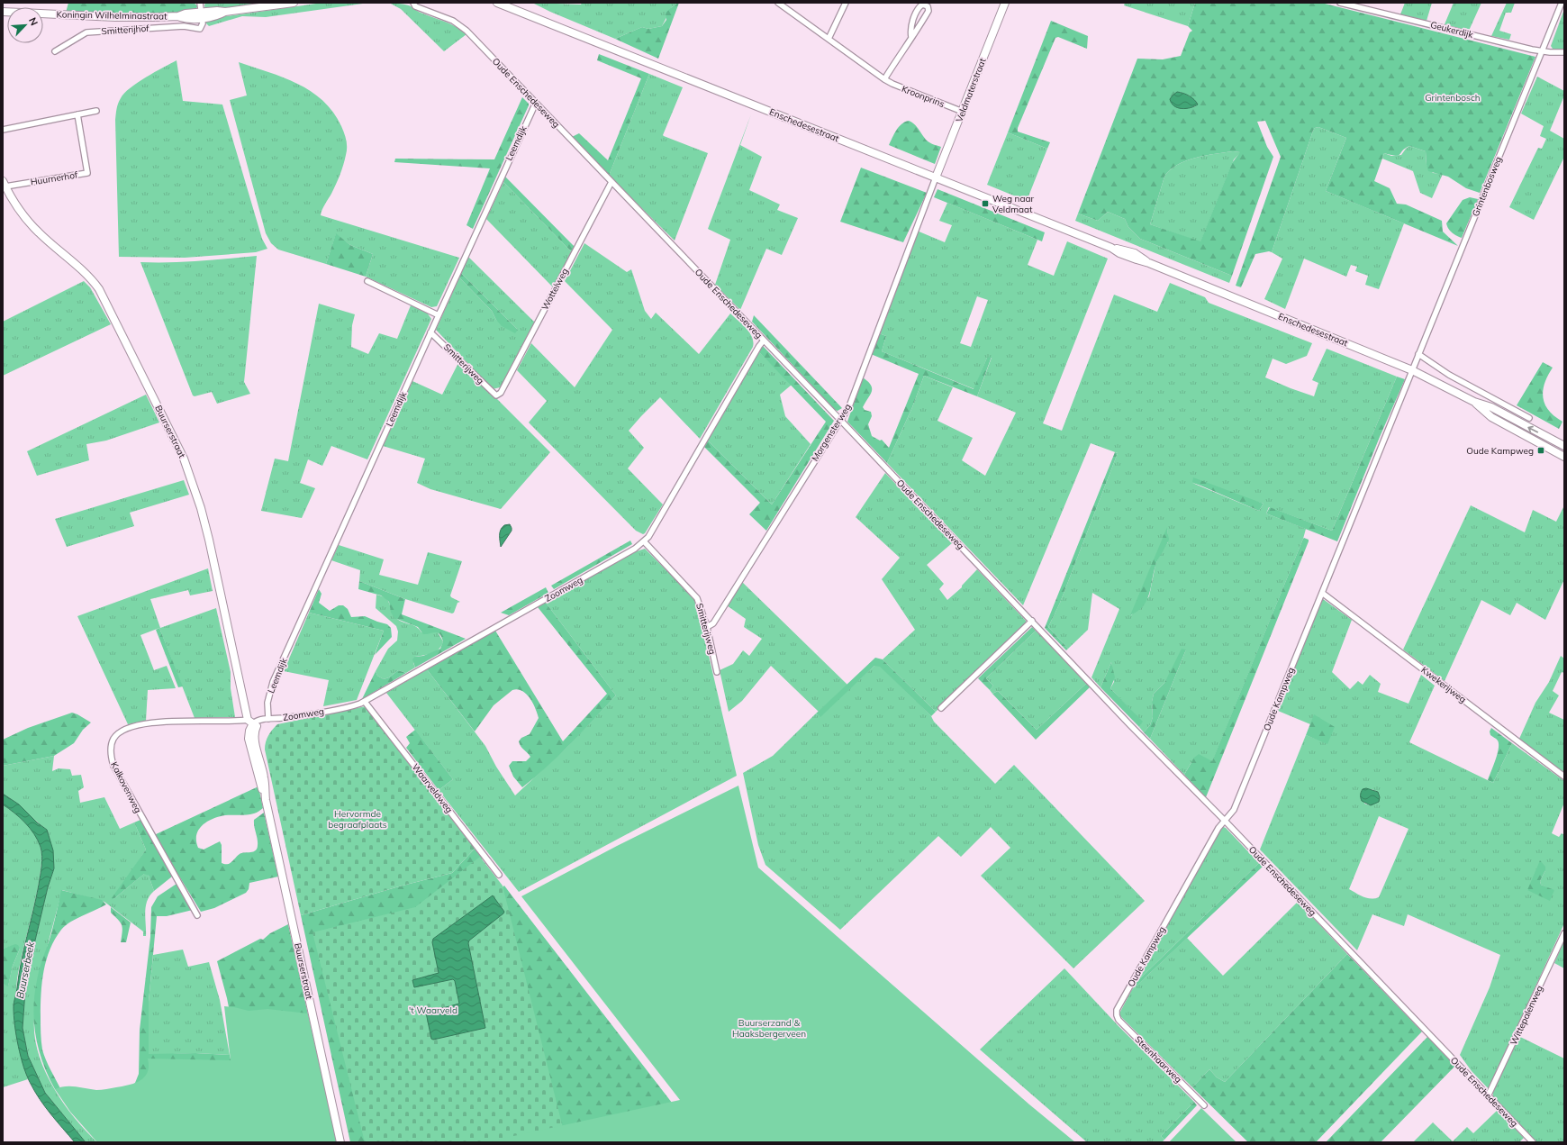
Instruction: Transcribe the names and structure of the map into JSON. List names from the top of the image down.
{
  "streets": {
    "main road": [
      "Koningin Wilhelminastraat",
      "Veldmaterstraat",
      "Enschedesestraat",
      "Buurserstraat"
    ],
    "street": [
      "Smitterijhof",
      "Geukerdijk",
      "Oude Enschedeseweg",
      "Kroonprins",
      "Leemdijk",
      "Huurnerhof",
      "Grintenbosweg",
      "Wottelweg",
      "Smitterijweg",
      "Morgensterweg",
      "Zoomweg",
      "Kwekerijweg",
      "Oude Kampweg",
      "Kalkovenweg",
      "Waarveldweg",
      "Wittepalenweg",
      "Steenhaarweg"
    ]
  },
  "crossings": [
    ["Koningin Wilhelminastraat", "Smitterijhof"],
    ["Geukerdijk", "Grintenbosweg"],
    ["Veldmaterstraat", "Kroonprins"],
    ["Veldmaterstraat", "Enschedesestraat"],
    ["Veldmaterstraat", "Morgensterweg"],
    ["Oude Enschedeseweg", "Leemdijk"],
    ["Oude Enschedeseweg", "Wottelweg"],
    ["Oude Enschedeseweg", "Morgensterweg"],
    ["Oude Enschedeseweg", "Zoomweg"],
    ["Oude Enschedeseweg", "Oude Kampweg"],
    ["Oude Enschedeseweg", "Wittepalenweg"],
    ["Enschedesestraat", "Grintenbosweg"],
    ["Enschedesestraat", "Morgensterweg"],
    ["Enschedesestraat", "Oude Kampweg"],
    ["Leemdijk", "Smitterijweg"],
    ["Leemdijk", "Zoomweg"],
    ["Huurnerhof", "Buurserstraat"],
    ["Grintenbosweg", "Oude Kampweg"],
    ["Wottelweg", "Smitterijweg"],
    ["Smitterijweg", "Morgensterweg"],
    ["Smitterijweg", "Zoomweg"],
    ["Buurserstraat", "Zoomweg"],
    ["Buurserstraat", "Kalkovenweg"],
    ["Zoomweg", "Kalkovenweg"],
    ["Zoomweg", "Waarveldweg"],
    ["Kwekerijweg", "Oude Kampweg"],
    ["Oude Kampweg", "Steenhaarweg"]
  ],
  "water": ["Buurserbeek"],
  "parks": [
    "Grintenbosch",
    "Hervormde begraafplaats",
    "'t Waarveld",
    "Buurserzand & Haaksbergerveen"
  ],
  "places": {
    "transit": ["Weg naar Veldmaat", "Oude Kampweg"]
  },
  "north": "top right"
}
